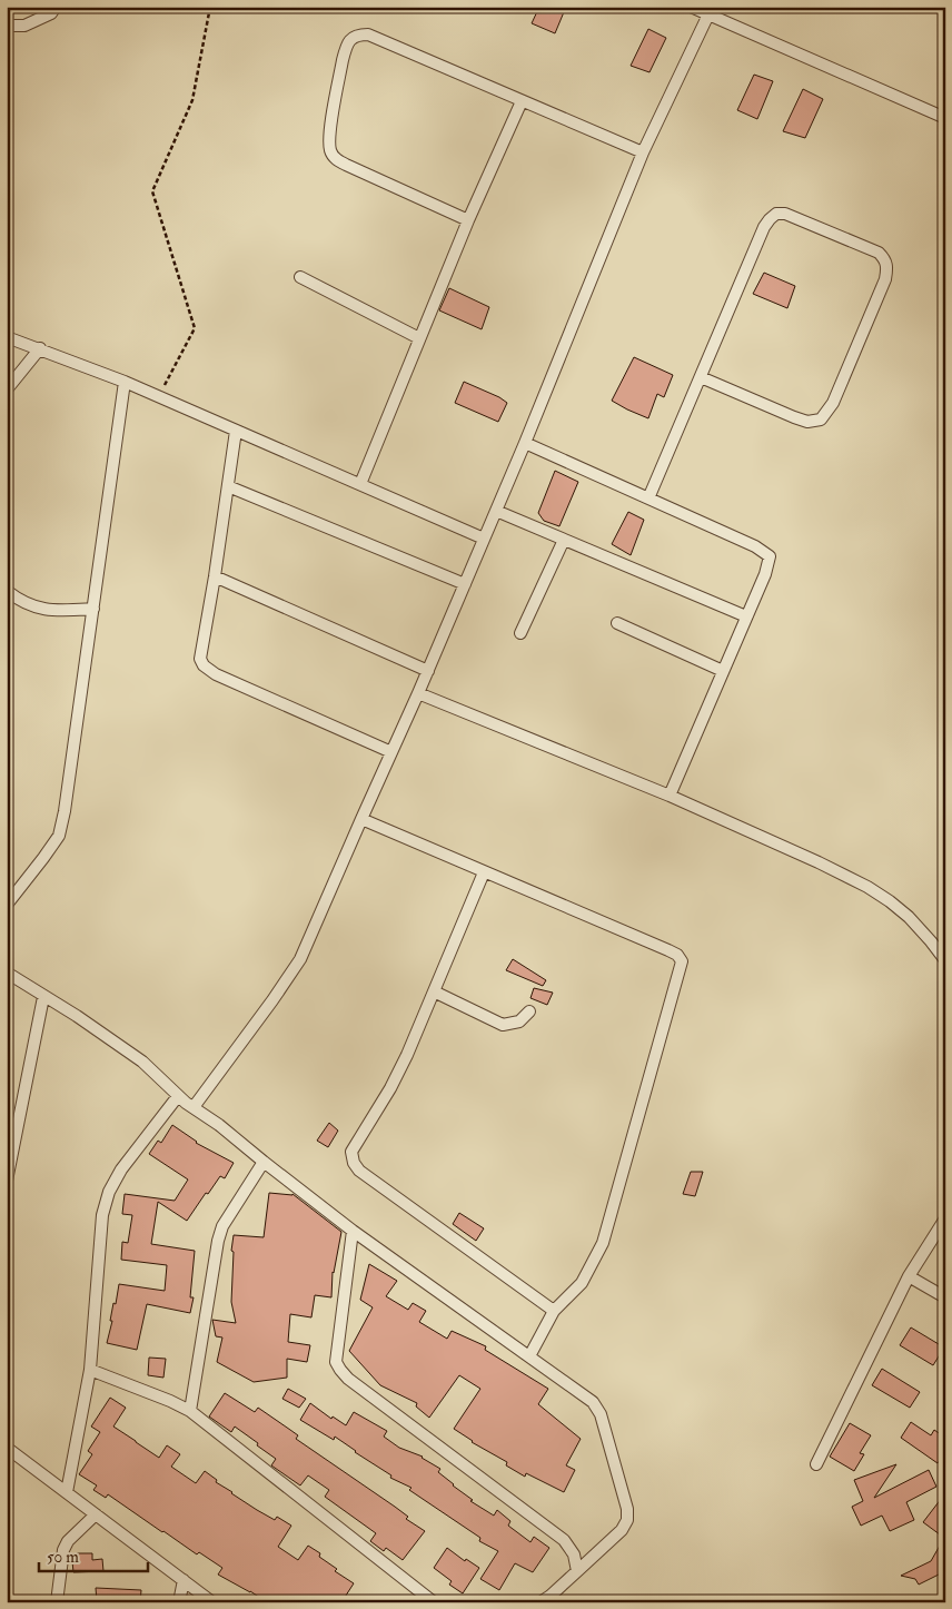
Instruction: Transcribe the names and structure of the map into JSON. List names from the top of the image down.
{
  "scale_bar": "50 m"
}
